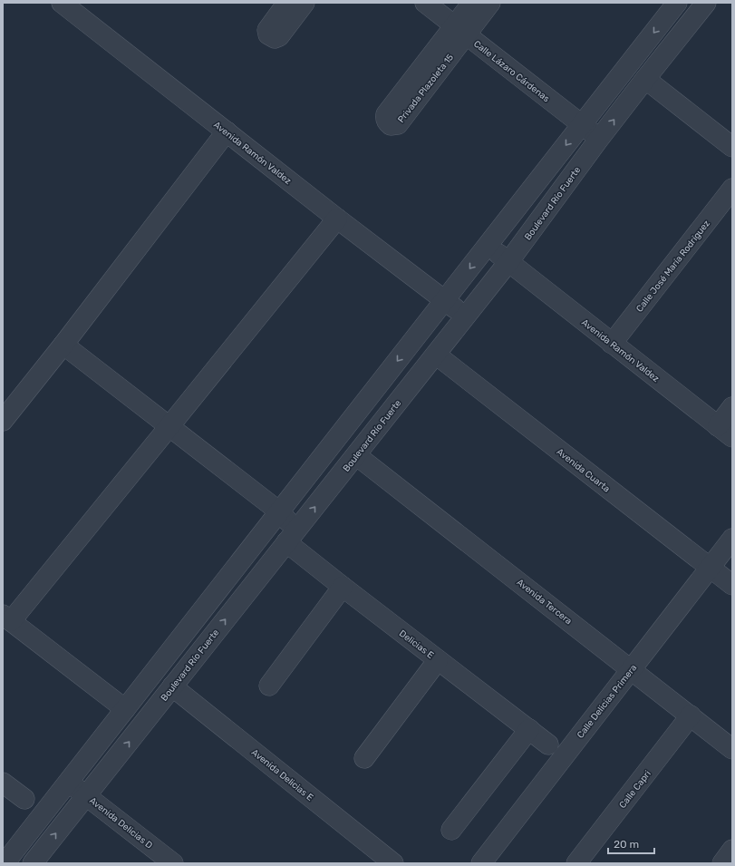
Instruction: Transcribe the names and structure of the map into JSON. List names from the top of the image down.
{
  "streets": {
    "street": [
      "Calle Lázaro Cárdenas",
      "Avenida Ramón Valdez",
      "Boulevard Río Fuerte",
      "Calle José María Rodríguez",
      "Avenida Cuarta",
      "Avenida Tercera",
      "Delicias E",
      "Calle Delicias Primera",
      "Avenida Delicias E",
      "Calle Capri",
      "Avenida Delicias D"
    ]
  },
  "crossings": [
    ["Calle Lázaro Cárdenas", "Boulevard Río Fuerte"],
    ["Avenida Ramón Valdez", "Boulevard Río Fuerte"],
    ["Avenida Ramón Valdez", "Calle José María Rodríguez"],
    ["Boulevard Río Fuerte", "Avenida Cuarta"],
    ["Boulevard Río Fuerte", "Avenida Tercera"],
    ["Boulevard Río Fuerte", "Delicias E"],
    ["Boulevard Río Fuerte", "Avenida Delicias E"],
    ["Boulevard Río Fuerte", "Avenida Delicias D"],
    ["Avenida Cuarta", "Calle Delicias Primera"],
    ["Avenida Tercera", "Calle Delicias Primera"],
    ["Avenida Tercera", "Calle Capri"]
  ],
  "scale_bar": "20 m"
}
